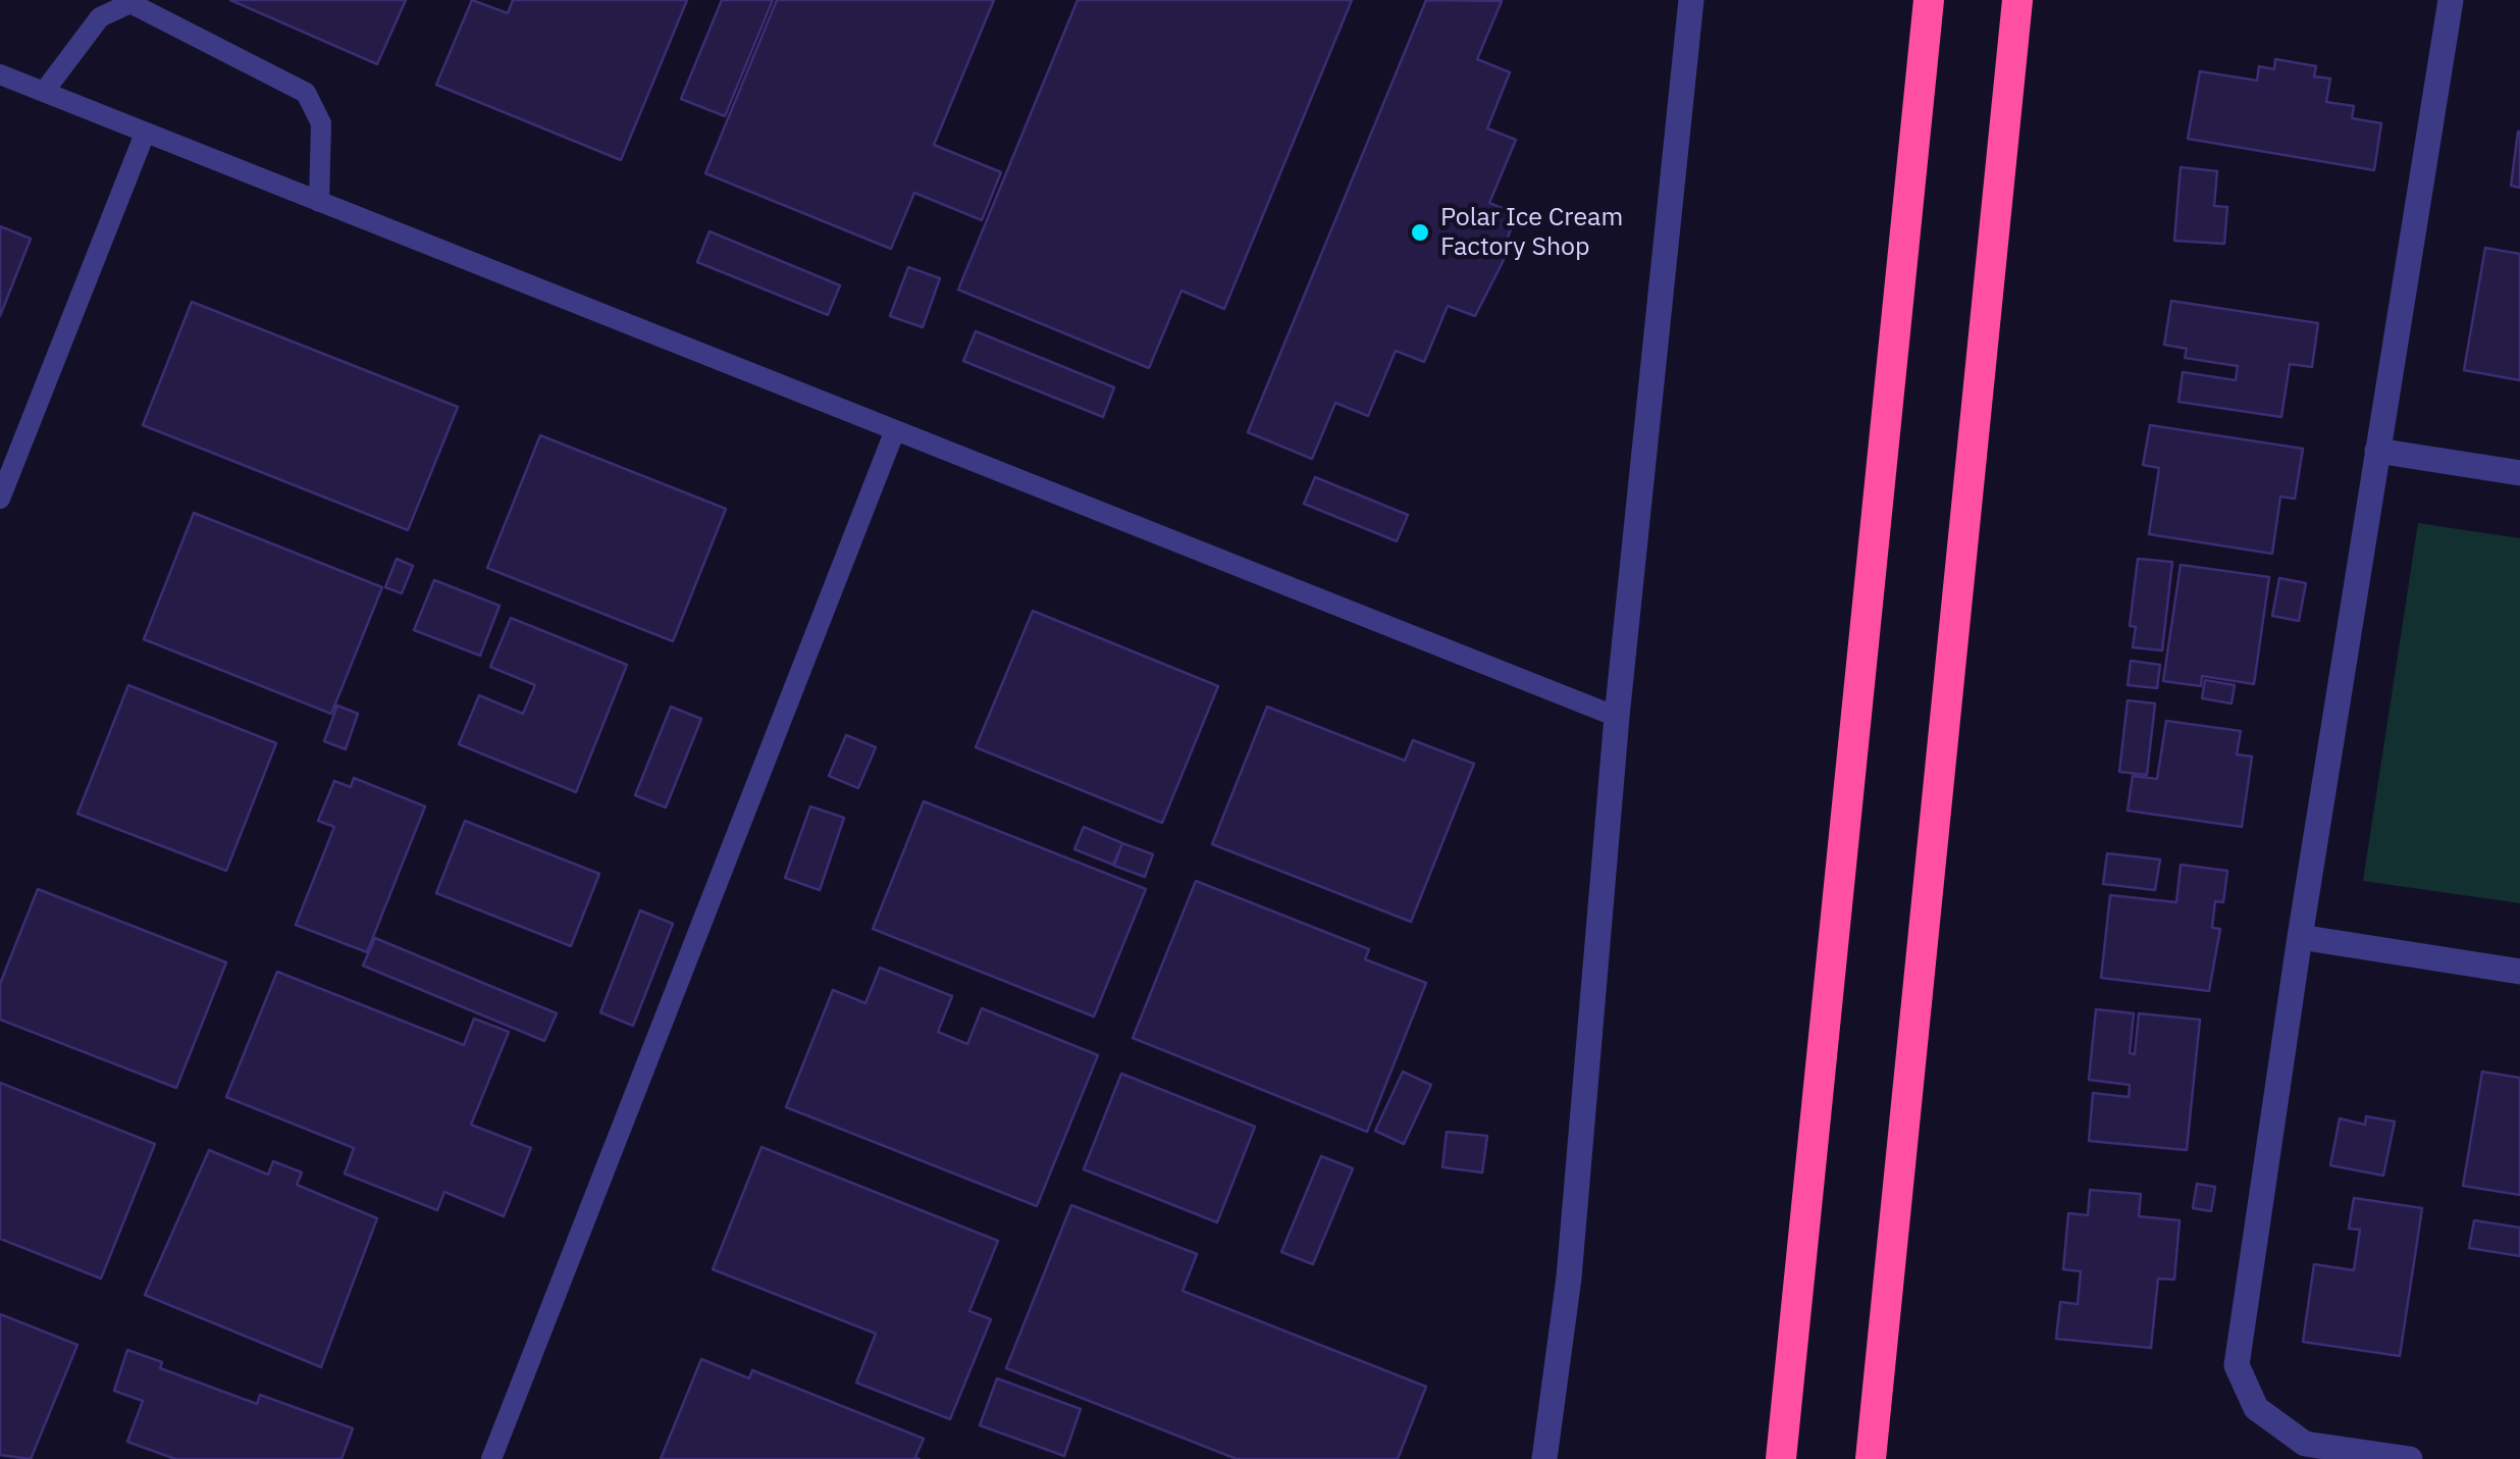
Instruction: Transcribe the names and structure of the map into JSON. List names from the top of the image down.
{
  "places": ["Polar Ice Cream Factory Shop"]
}
